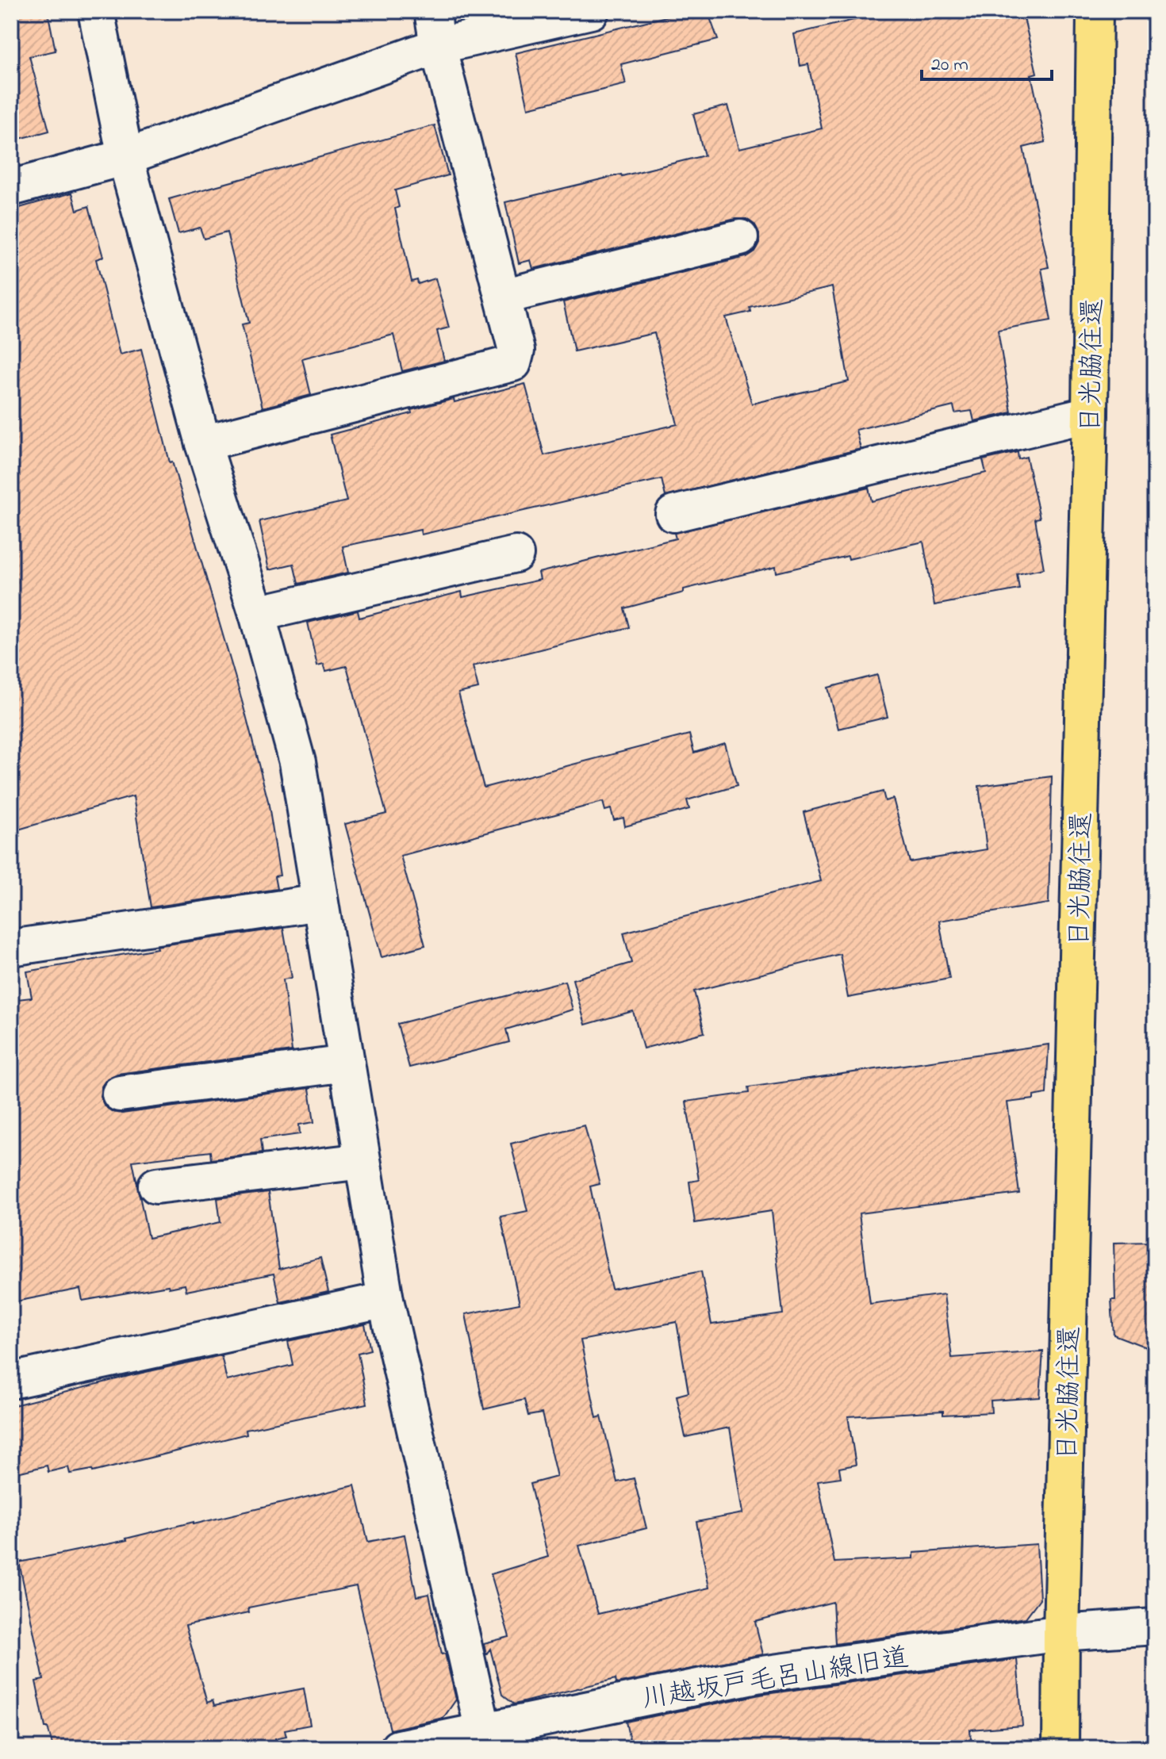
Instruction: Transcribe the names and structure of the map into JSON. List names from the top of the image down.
{
  "streets": {
    "main road": ["日光脇往還"],
    "street": ["川越坂戸毛呂山線旧道"]
  },
  "crossings": [
    ["日光脇往還", "川越坂戸毛呂山線旧道"]
  ],
  "scale_bar": "20 m"
}
